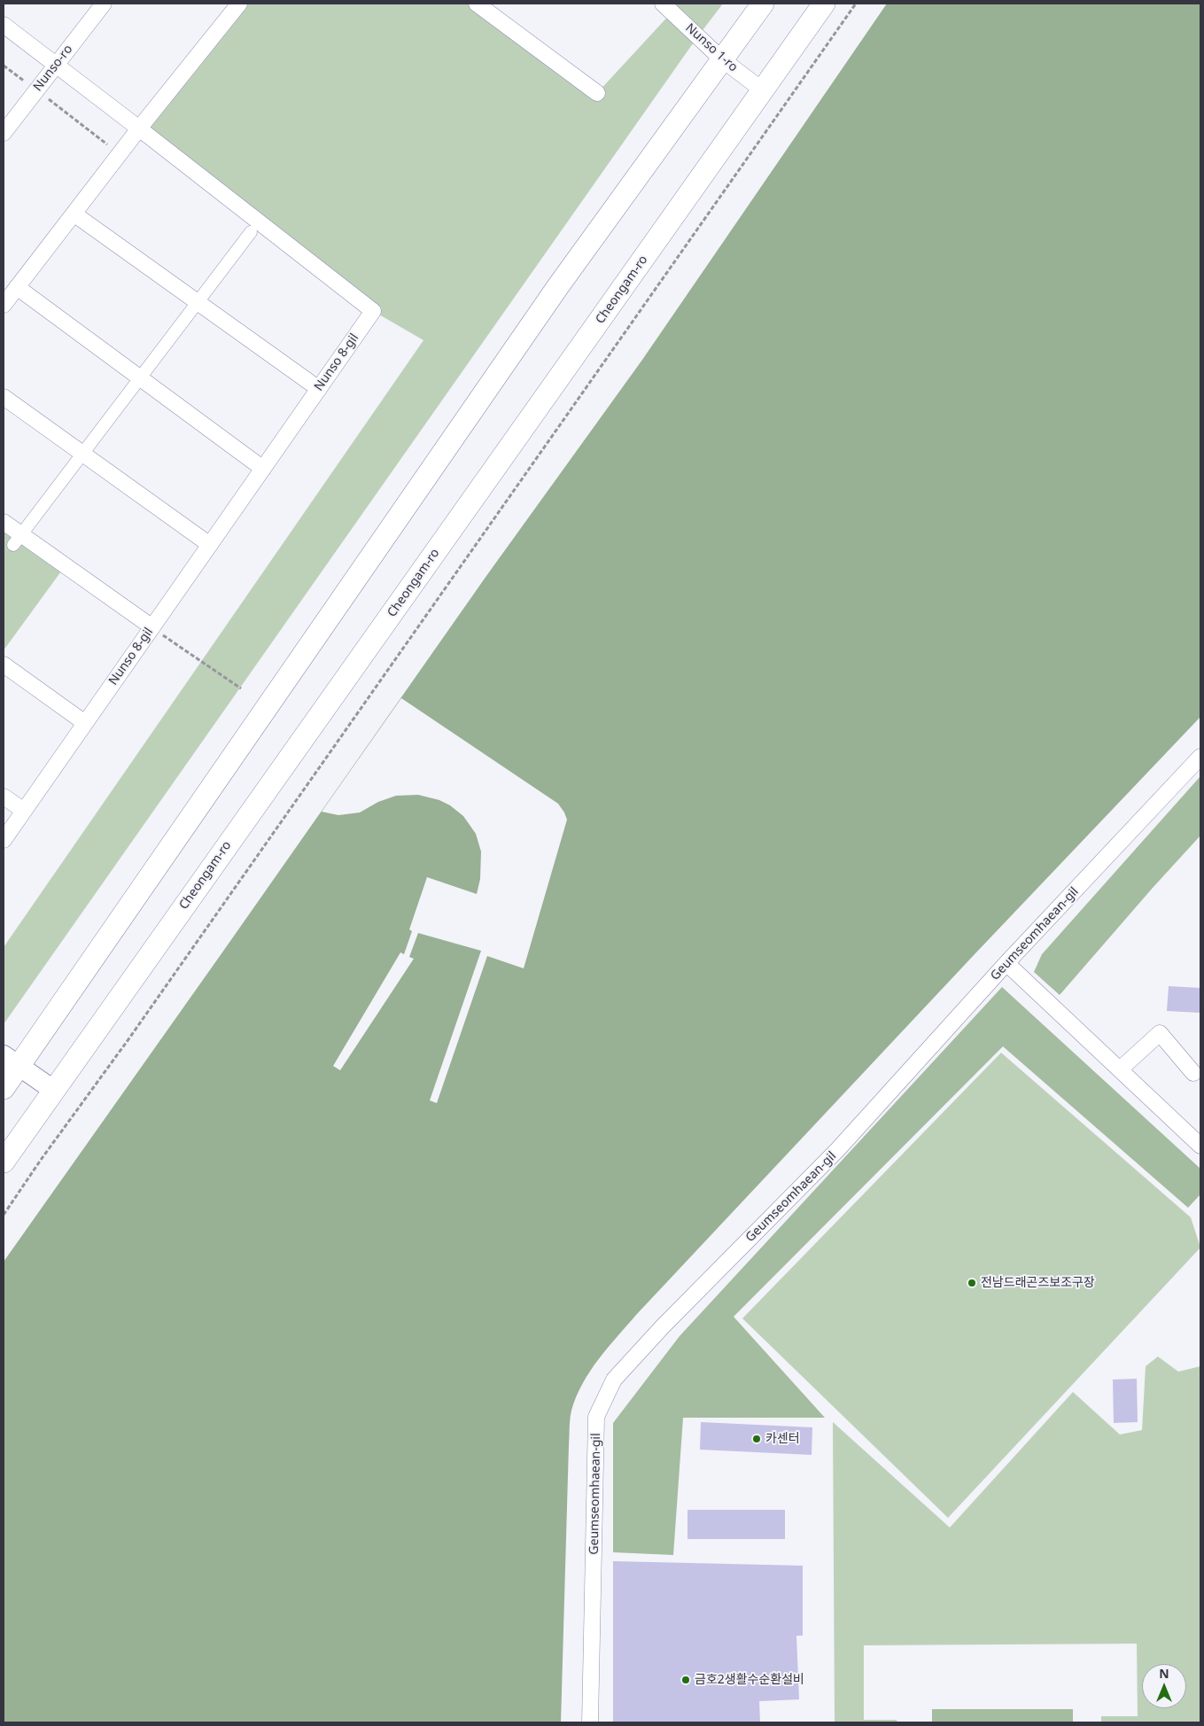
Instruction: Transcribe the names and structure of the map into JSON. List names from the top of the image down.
{
  "streets": {
    "main road": ["Cheongam-ro"],
    "street": [
      "Nunso 1-ro",
      "Nunso-ro",
      "Nunso 8-gil",
      "Geumseomhaean-gil"
    ]
  },
  "crossings": [
    ["Nunso 1-ro", "Cheongam-ro"]
  ],
  "places": ["전남드래곤즈보조구장", "카센터", "금호2생활수순환설비"],
  "north": "top"
}
